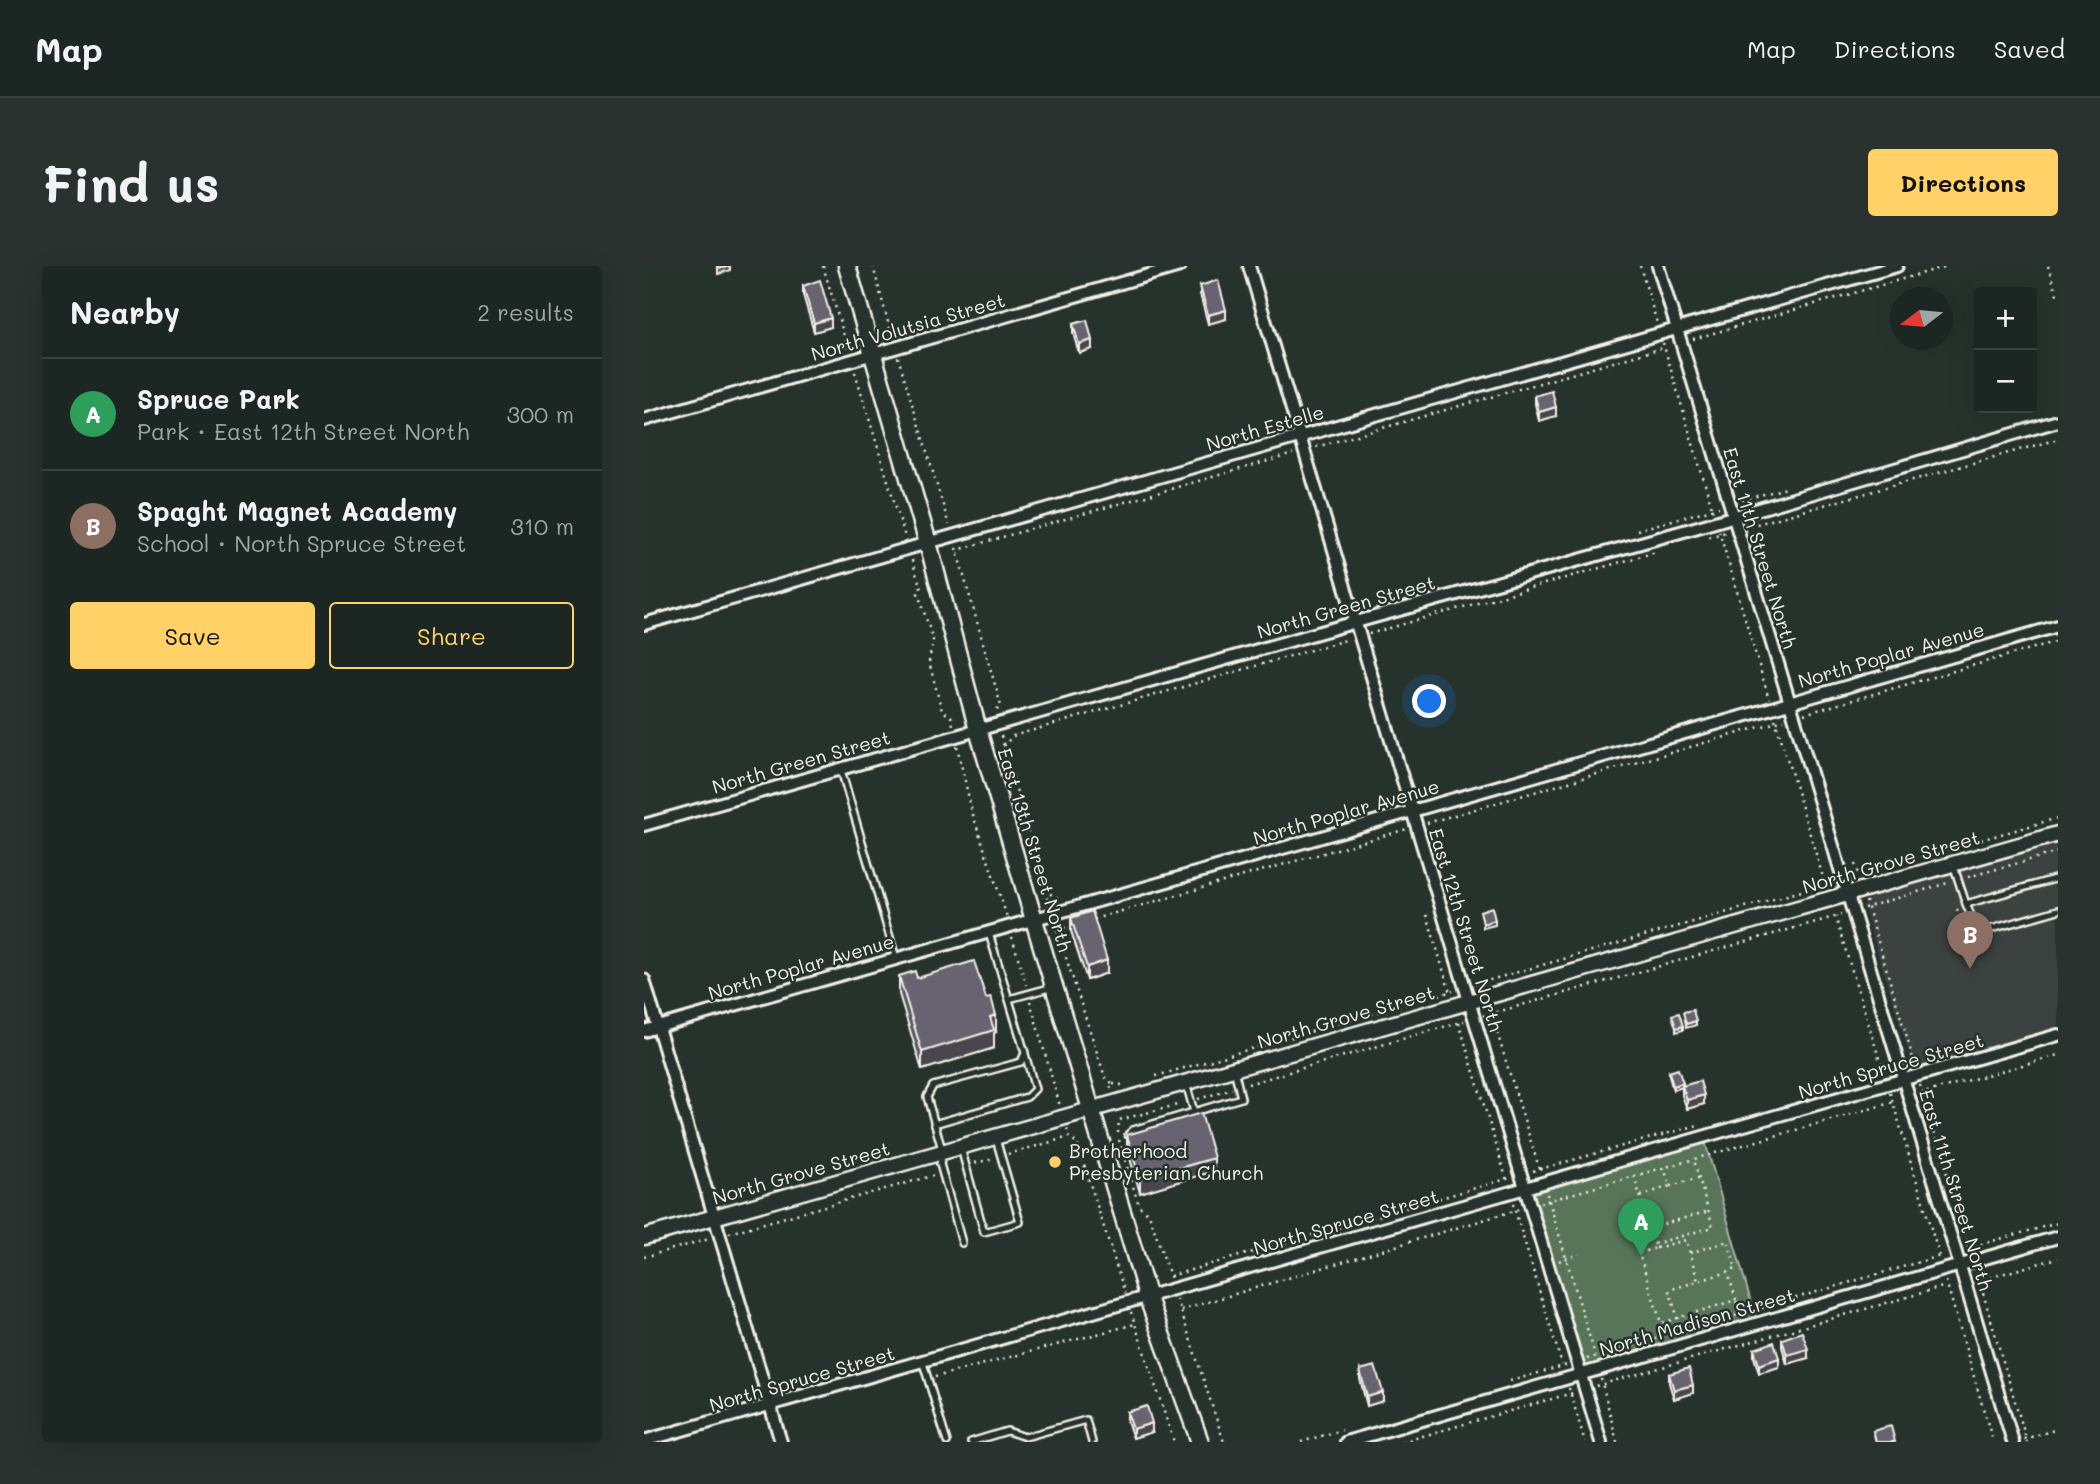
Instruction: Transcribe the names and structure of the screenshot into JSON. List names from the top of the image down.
{
  "streets": {
    "main road": ["East 13th Street North"],
    "street": [
      "North Volutsia Street",
      "North Estelle",
      "East 11th Street North",
      "North Green Street",
      "North Poplar Avenue",
      "North Grove Street",
      "East 12th Street North",
      "North Spruce Street",
      "North Madison Street"
    ]
  },
  "crossings": [
    ["North Volutsia Street", "East 13th Street North"],
    ["North Estelle", "East 11th Street North"],
    ["North Estelle", "East 13th Street North"],
    ["North Estelle", "East 12th Street North"],
    ["East 11th Street North", "North Green Street"],
    ["East 11th Street North", "North Poplar Avenue"],
    ["East 11th Street North", "North Grove Street"],
    ["East 11th Street North", "North Spruce Street"],
    ["East 11th Street North", "North Madison Street"],
    ["North Green Street", "East 13th Street North"],
    ["North Green Street", "East 12th Street North"],
    ["North Poplar Avenue", "East 13th Street North"],
    ["North Poplar Avenue", "East 12th Street North"],
    ["East 13th Street North", "North Grove Street"],
    ["East 13th Street North", "North Spruce Street"],
    ["North Grove Street", "East 12th Street North"],
    ["East 12th Street North", "North Spruce Street"],
    ["East 12th Street North", "North Madison Street"]
  ],
  "places": ["Brotherhood Presbyterian Church"],
  "north": "left",
  "page": {
    "header": "Map",
    "nav": ["Map", "Directions", "Saved"],
    "buttons": [
      "Directions",
      ["Save", "Share"]
    ],
    "title": "Find us",
    "heading": ["Nearby", "2 results"],
    "map_buttons": ["+", "−"],
    "list": [
      {
        "mark": "A",
        "name": "Spruce Park",
        "note": "Park · East 12th Street North",
        "value": "300 m"
      },
      {
        "mark": "B",
        "name": "Spaght Magnet Academy",
        "note": "School · North Spruce Street",
        "value": "310 m"
      }
    ],
    "pins": ["B", "A"]
  }
}
